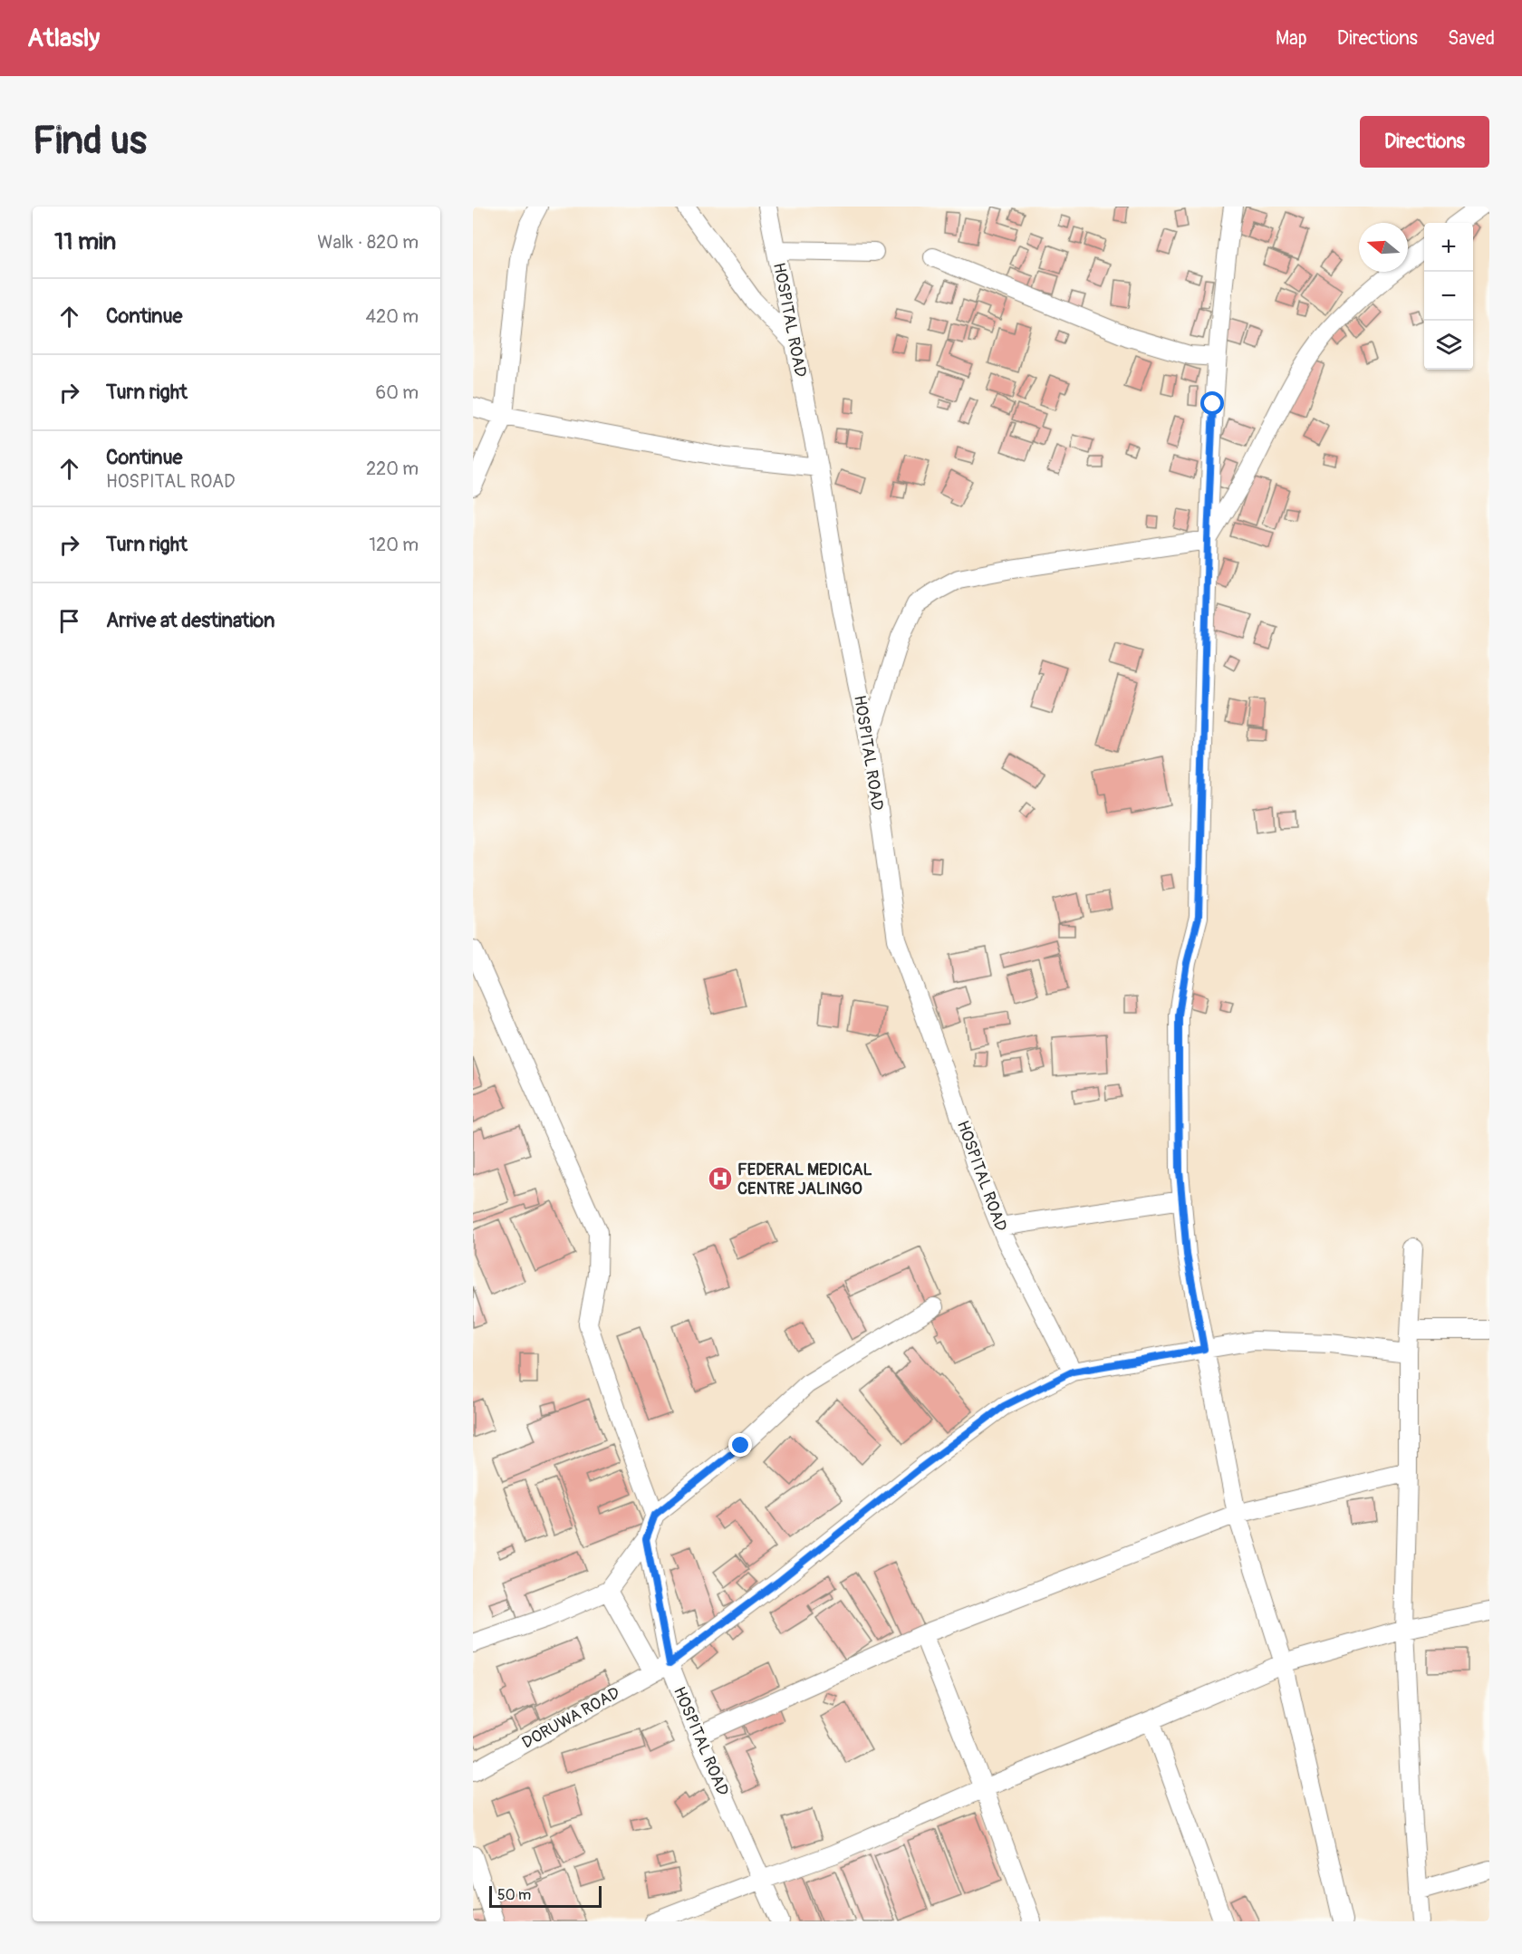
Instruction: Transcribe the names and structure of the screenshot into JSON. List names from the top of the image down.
{
  "streets": {
    "street": ["HOSPITAL ROAD", "DORUWA ROAD"]
  },
  "crossings": [
    ["HOSPITAL ROAD", "DORUWA ROAD"]
  ],
  "places": {
    "hospital": ["FEDERAL MEDICAL CENTRE JALINGO"]
  },
  "scale_bar": "50 m",
  "north": "left",
  "page": {
    "header": "Atlasly",
    "nav": ["Map", "Directions", "Saved"],
    "buttons": "Directions",
    "title": "Find us",
    "heading": ["11 min", "Walk · 820 m"],
    "map_buttons": ["+", "−"],
    "list": [
      ["Continue", "420 m"],
      ["Turn right", "60 m"],
      ["Continue", "HOSPITAL ROAD", "220 m"],
      ["Turn right", "120 m"],
      "Arrive at destination"
    ],
    "scale": "50 m"
  }
}
